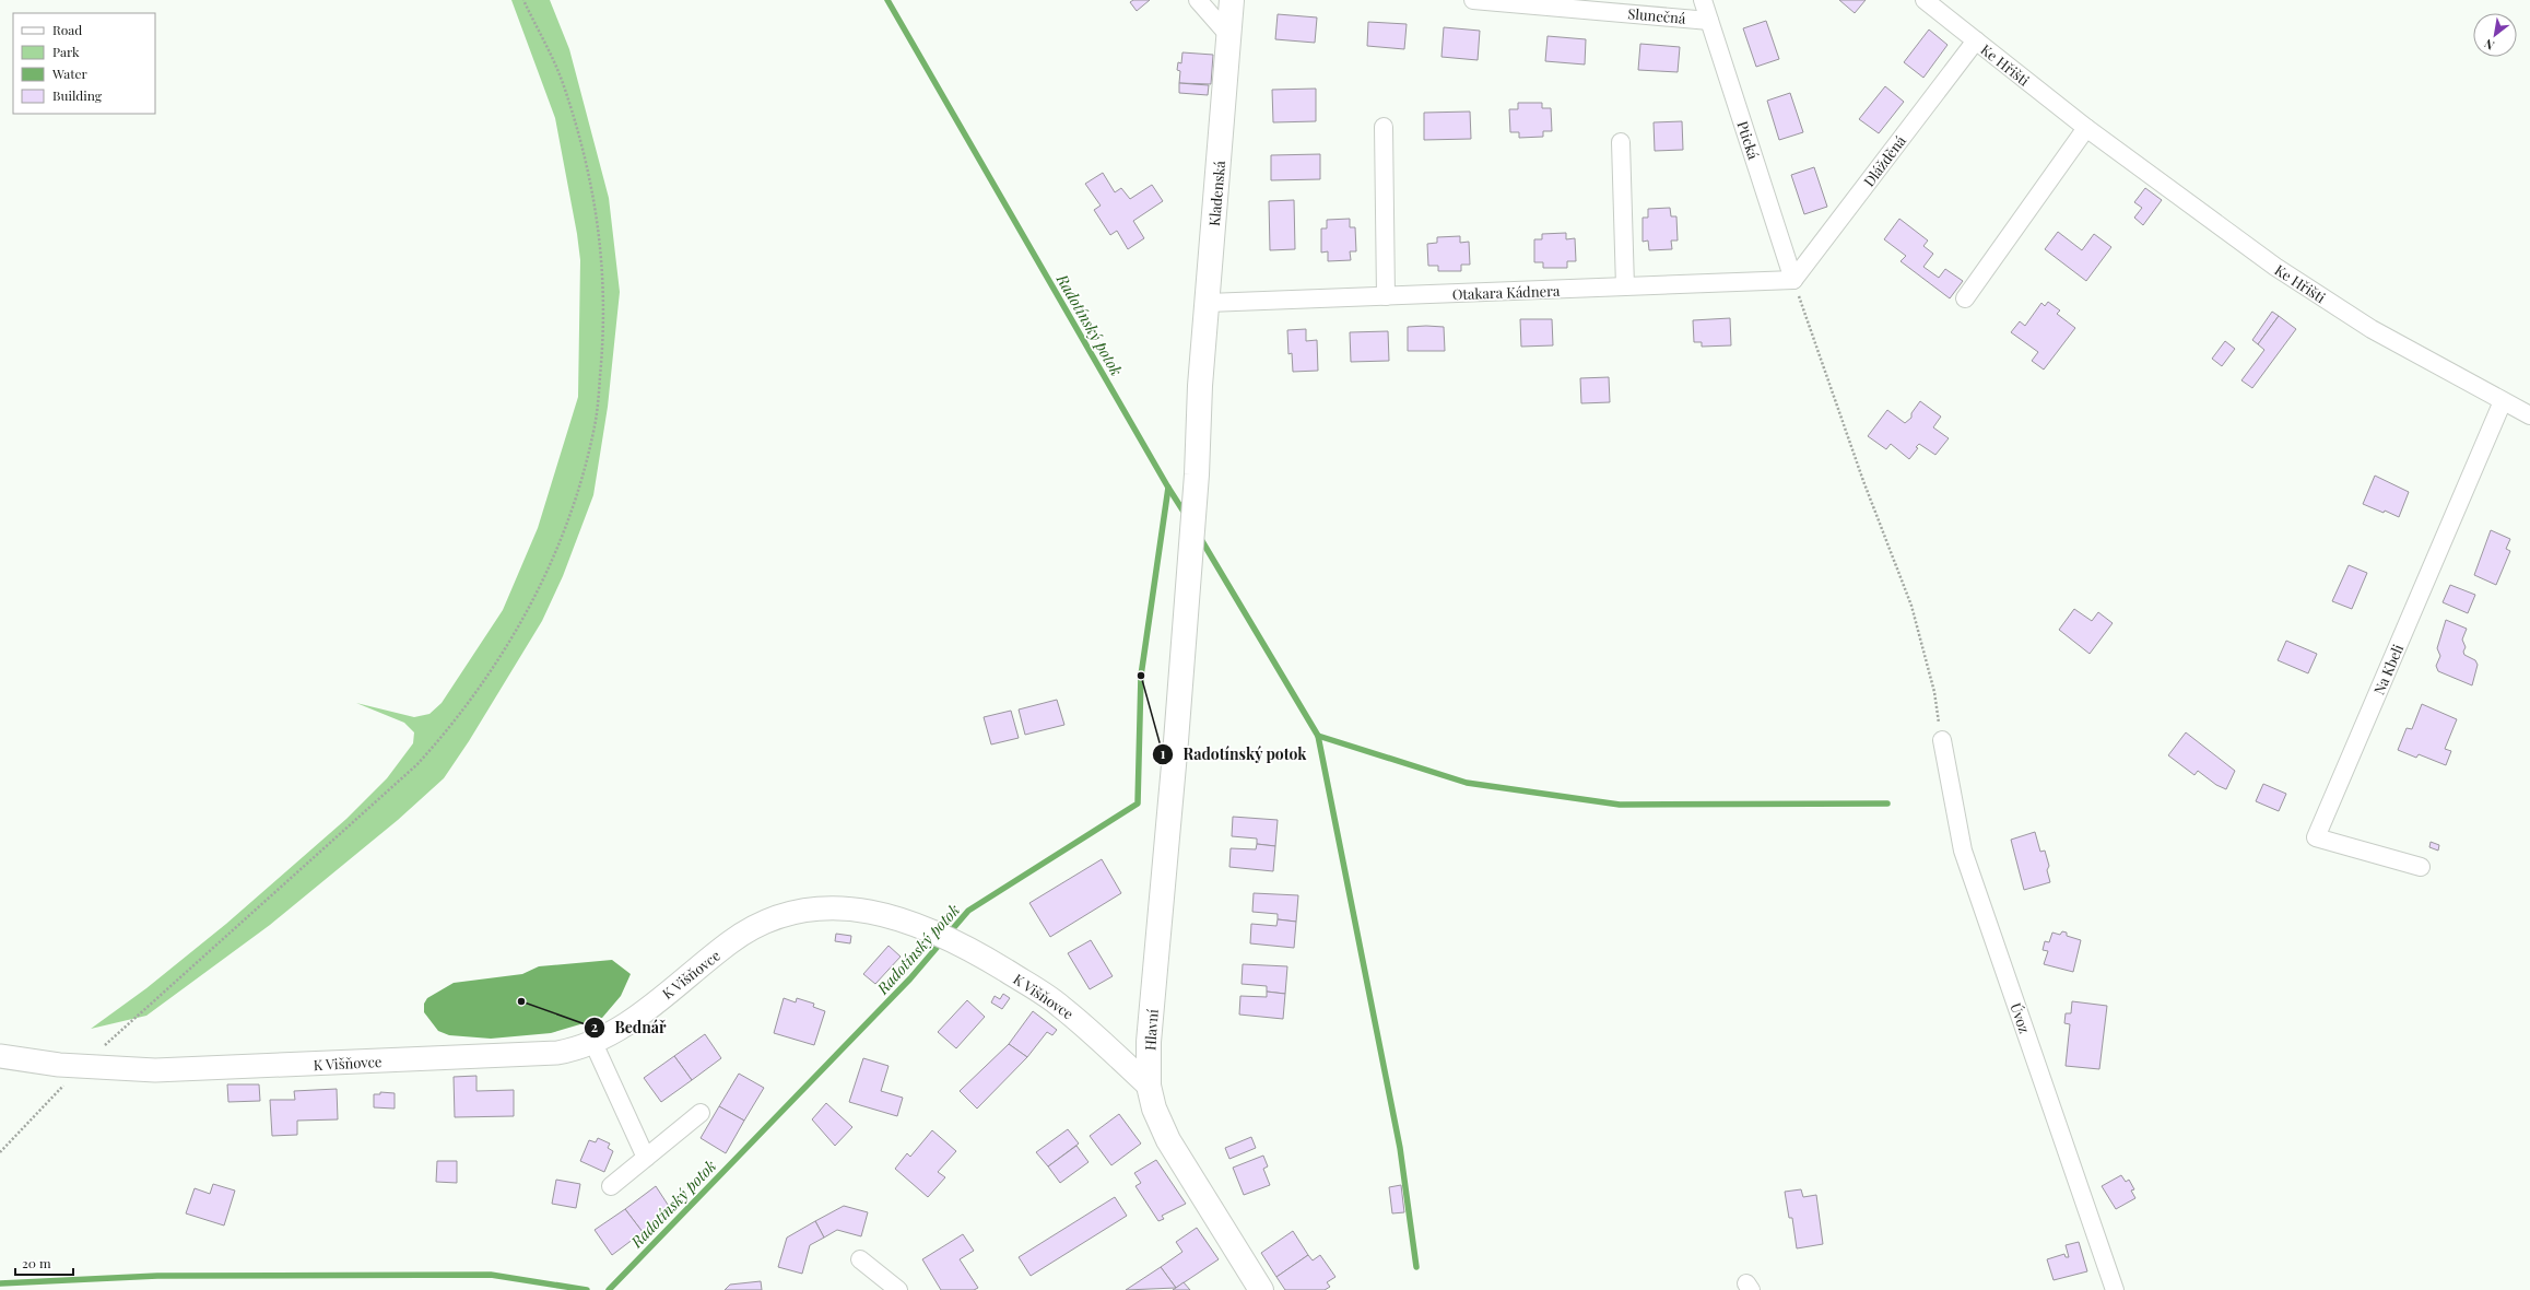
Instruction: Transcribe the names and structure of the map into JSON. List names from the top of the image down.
{
  "streets": {
    "main road": ["Kladenská", "Hlavní"],
    "street": [
      "Slunečná",
      "Ke Hřišti",
      "Ptická",
      "Dlážděná",
      "Otakara Kádnera",
      "Na Kbeli",
      "K Višňovce",
      "Úvoz"
    ]
  },
  "crossings": [
    ["Slunečná", "Ptická"],
    ["Ke Hřišti", "Dlážděná"],
    ["Ke Hřišti", "Na Kbeli"],
    ["Ptická", "Dlážděná"],
    ["Ptická", "Otakara Kádnera"],
    ["Dlážděná", "Otakara Kádnera"],
    ["Kladenská", "Otakara Kádnera"],
    ["Kladenská", "Hlavní"],
    ["K Višňovce", "Hlavní"]
  ],
  "water": ["Radotínský potok"],
  "places": ["Radotínský potok", "Bednář"],
  "legend": [
    "Road",
    "Park",
    "Water",
    "Building"
  ],
  "scale_bar": "20 m",
  "north": "bottom left"
}
